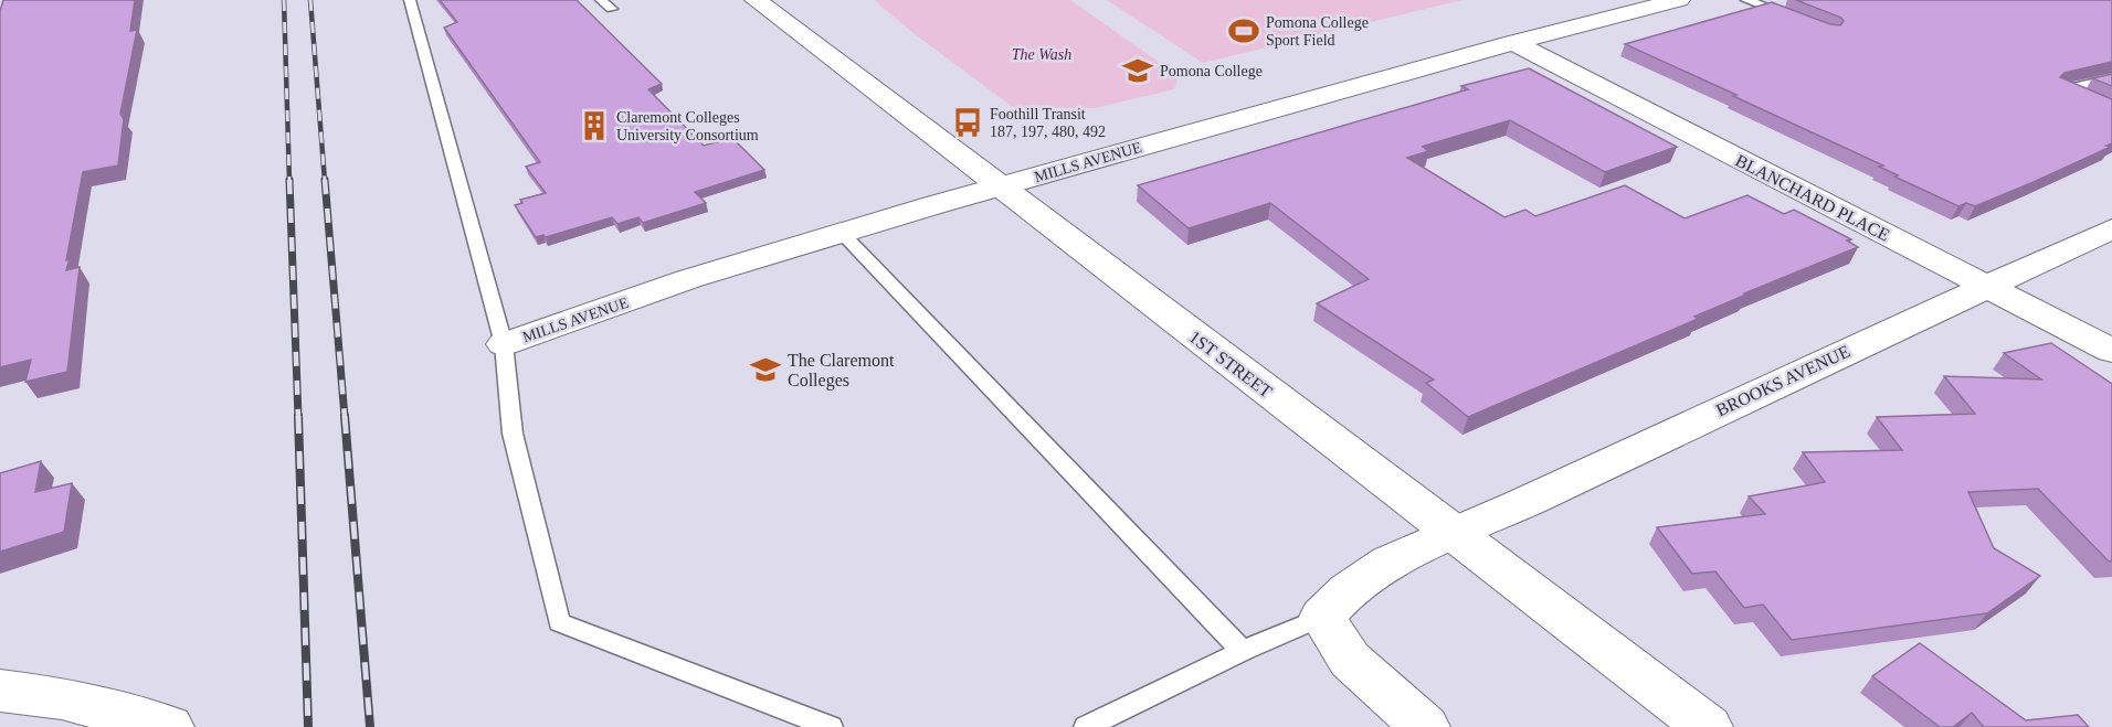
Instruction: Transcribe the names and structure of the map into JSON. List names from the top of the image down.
{
  "streets": {
    "street": [
      "MILLS AVENUE",
      "BLANCHARD PLACE",
      "1ST STREET",
      "BROOKS AVENUE"
    ]
  },
  "crossings": [
    ["MILLS AVENUE", "BLANCHARD PLACE"],
    ["MILLS AVENUE", "1ST STREET"],
    ["BLANCHARD PLACE", "BROOKS AVENUE"],
    ["1ST STREET", "BROOKS AVENUE"]
  ],
  "parks": ["The Wash"],
  "places": {
    "sports": ["Pomona College Sport Field"],
    "school or university": ["Pomona College", "The Claremont Colleges"],
    "bus stop": ["Foothill Transit 187, 197, 480, 492"],
    "building": ["Claremont Colleges University Consortium"]
  }
}
